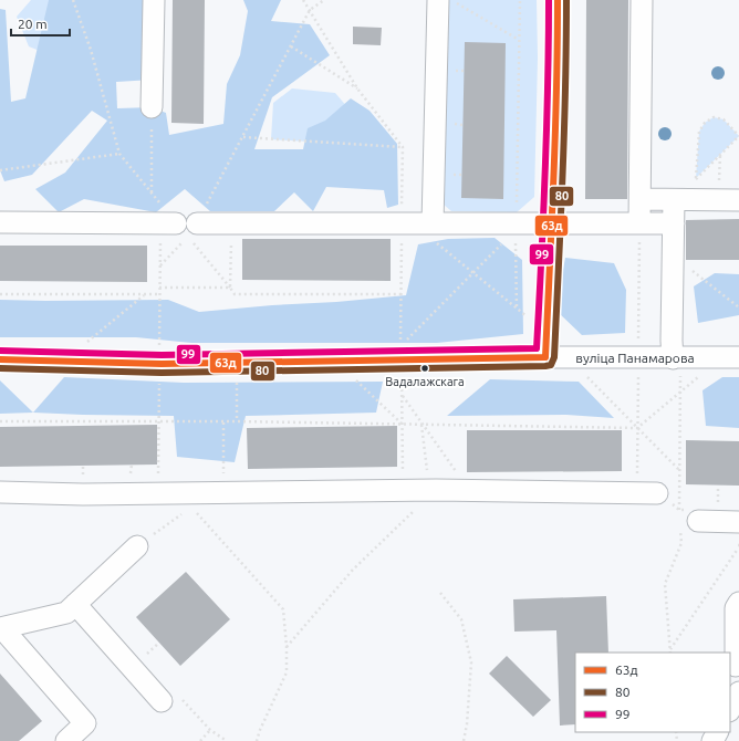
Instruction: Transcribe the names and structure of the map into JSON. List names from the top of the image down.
{
  "streets": {
    "street": ["вуліца Панамарова"]
  },
  "places": ["Вадалажскага"],
  "lines": ["transit line 63д", "transit line 80", "transit line 99"],
  "legend": ["63д", "80", "99"],
  "scale_bar": "20 m"
}
